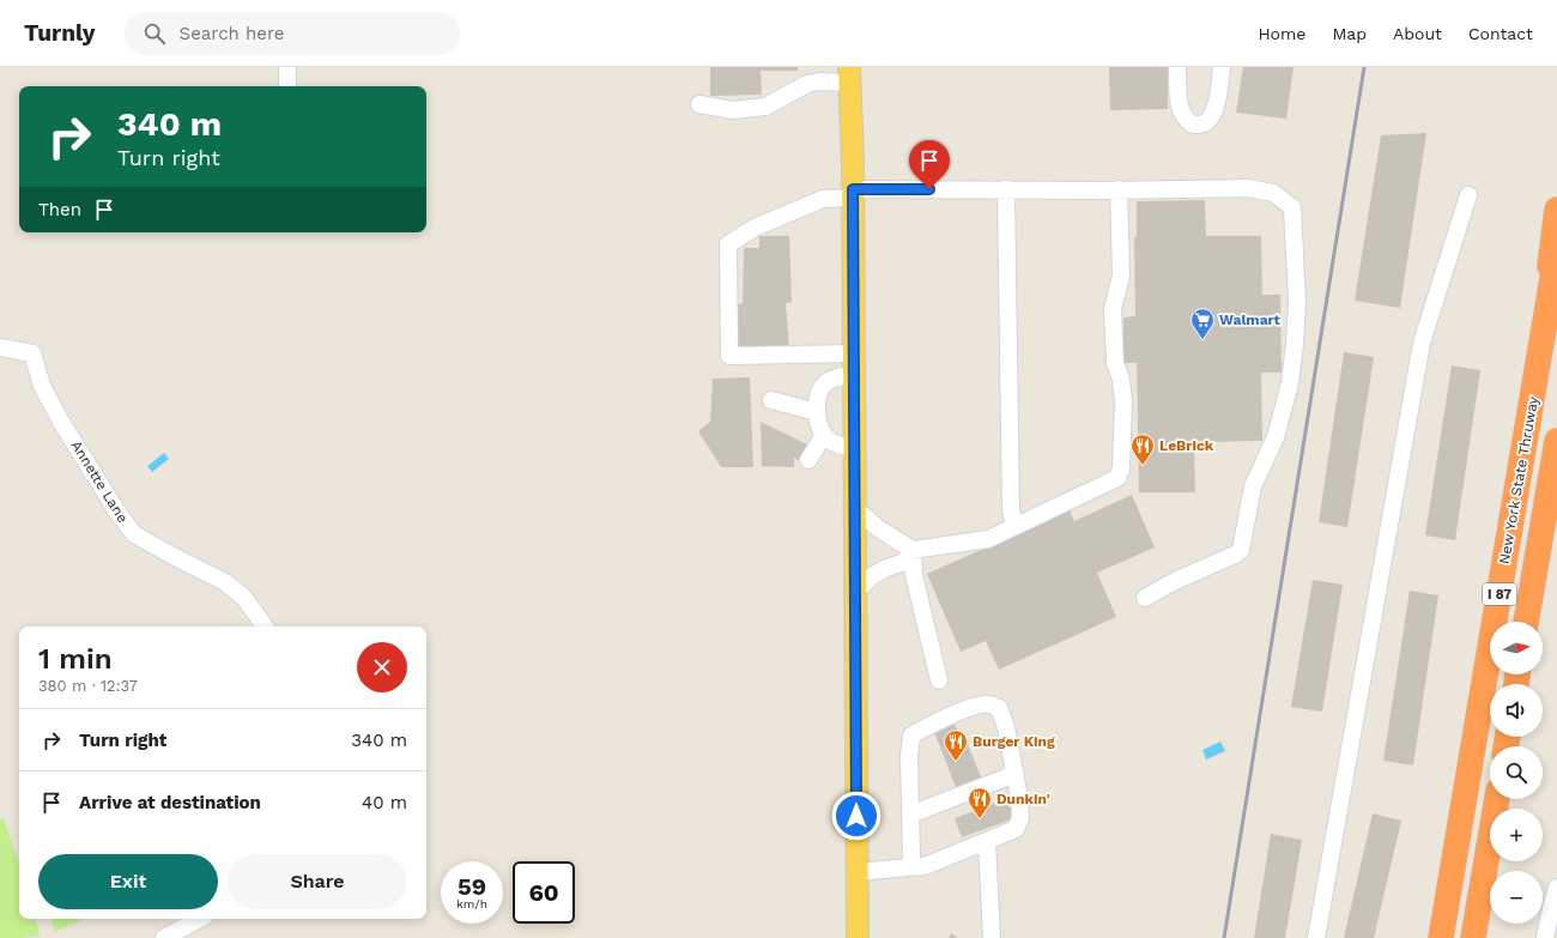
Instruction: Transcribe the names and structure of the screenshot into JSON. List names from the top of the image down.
{
  "streets": {
    "highway": ["New York State Thruway", "I 87"],
    "street": ["Annette Lane"]
  },
  "places": {
    "supermarket": ["Walmart"],
    "restaurant": ["LeBrick", "Burger King", "Dunkin'"]
  },
  "north": "right",
  "page": {
    "header": "Turnly",
    "search": "Search here",
    "nav": [
      "Home",
      "Map",
      "About",
      "Contact"
    ],
    "turn": ["340 m", "Turn right"],
    "then": "Then",
    "map_buttons": ["+", "−"],
    "heading": ["1 min", "380 m · 12:37"],
    "list": [
      {
        "name": "Turn right",
        "value": "340 m"
      },
      {
        "name": "Arrive at destination",
        "value": "40 m"
      }
    ],
    "buttons": ["Exit", "Share"],
    "speed": "59 km/h",
    "limit": "60"
  }
}
